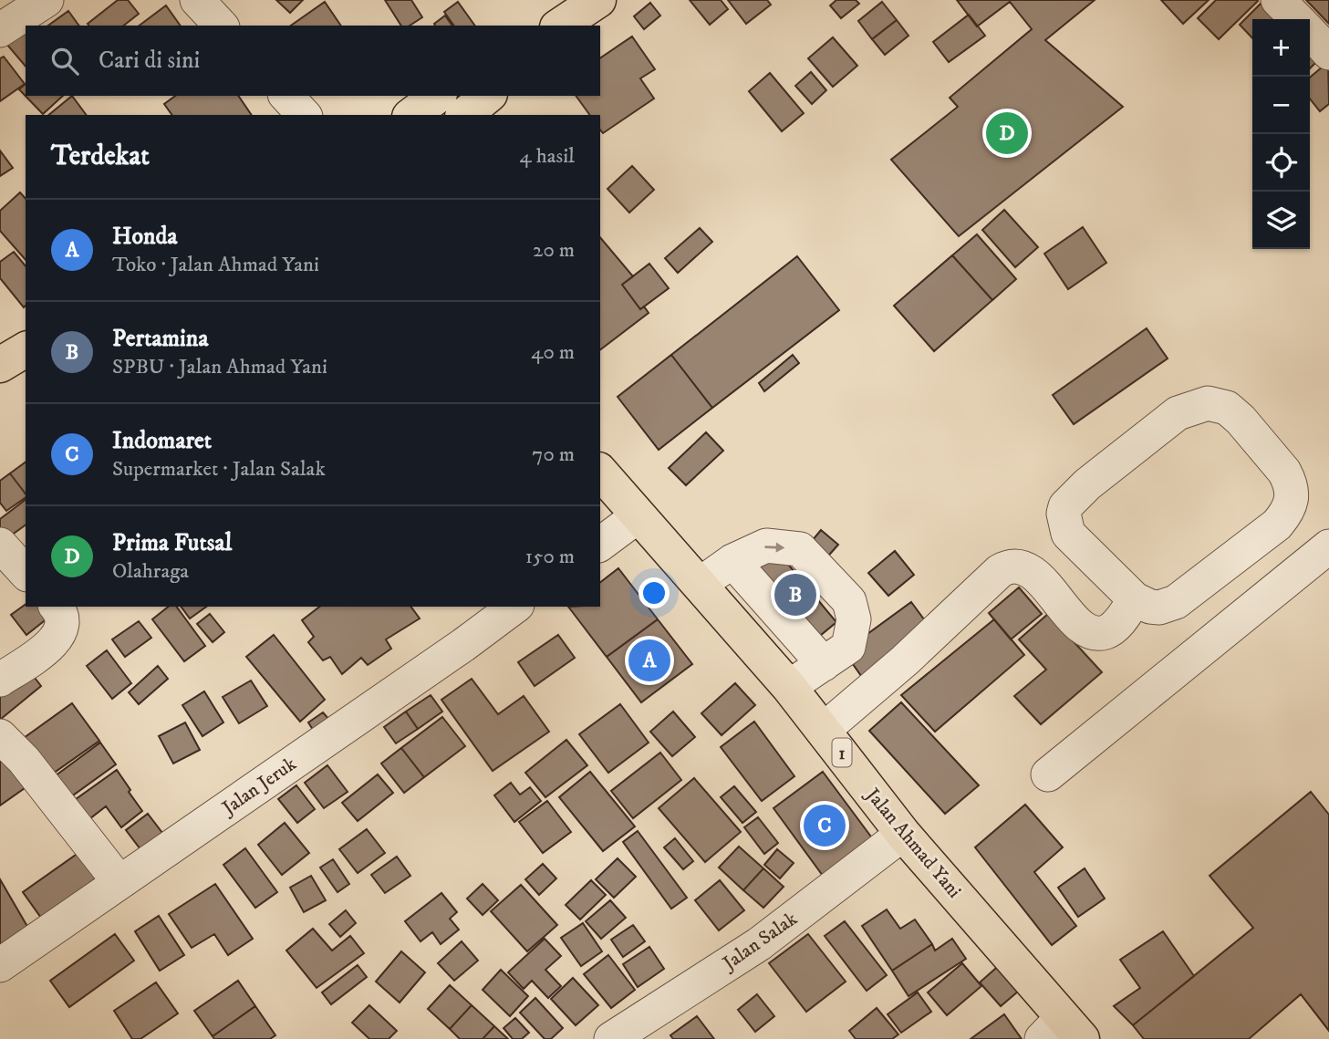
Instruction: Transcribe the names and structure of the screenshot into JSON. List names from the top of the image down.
{
  "streets": {
    "main road": ["1", "Jalan Ahmad Yani"],
    "street": ["Jalan Jeruk", "Jalan Salak"]
  },
  "crossings": [
    ["Jalan Ahmad Yani", "Jalan Salak"]
  ],
  "page": {
    "map_buttons": ["+", "−"],
    "search": "Cari di sini",
    "pins": [
      "D",
      "B",
      "A",
      "C"
    ],
    "heading": ["Terdekat", "4 hasil"],
    "list": [
      {
        "mark": "A",
        "name": "Honda",
        "note": "Toko · Jalan Ahmad Yani",
        "value": "20 m"
      },
      {
        "mark": "B",
        "name": "Pertamina",
        "note": "SPBU · Jalan Ahmad Yani",
        "value": "40 m"
      },
      {
        "mark": "C",
        "name": "Indomaret",
        "note": "Supermarket · Jalan Salak",
        "value": "70 m"
      },
      {
        "mark": "D",
        "name": "Prima Futsal",
        "note": "Olahraga",
        "value": "150 m"
      }
    ]
  }
}
